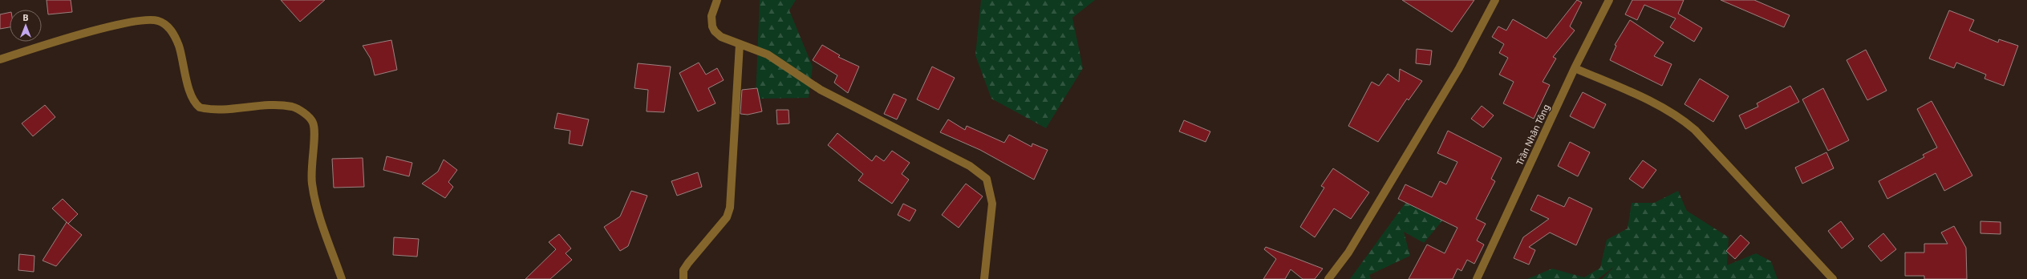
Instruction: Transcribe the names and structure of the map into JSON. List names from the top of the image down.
{
  "streets": {
    "street": ["Trần Nhân Tông"]
  },
  "north": "top"
}
